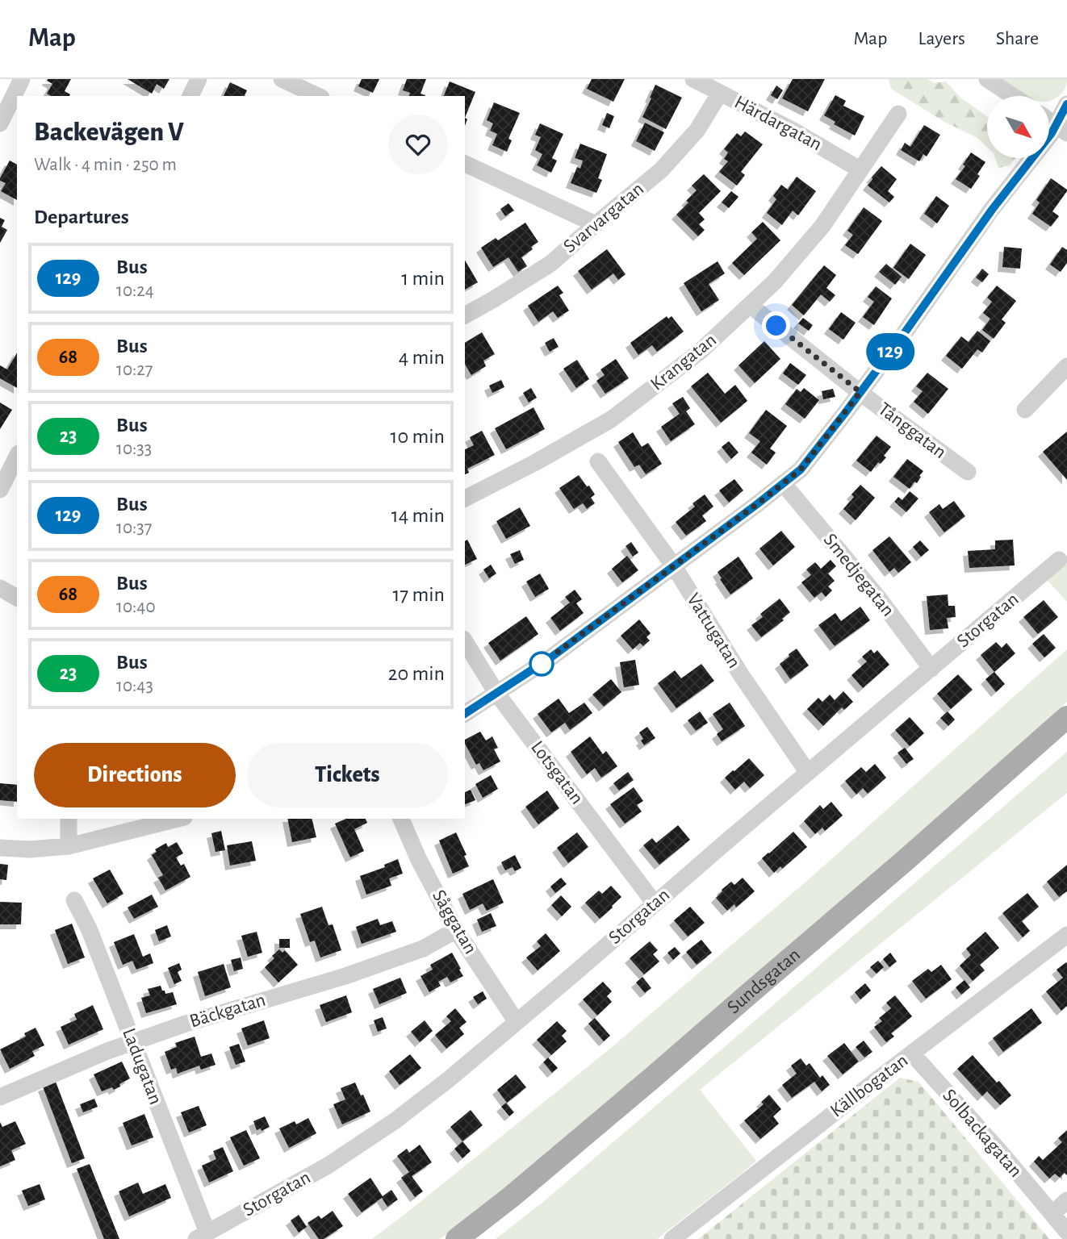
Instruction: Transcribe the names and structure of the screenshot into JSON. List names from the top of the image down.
{
  "streets": {
    "main road": ["Sundsgatan"],
    "street": [
      "Härdargatan",
      "Svarvargatan",
      "Krangatan",
      "Tånggatan",
      "Smedjegatan",
      "Storgatan",
      "Vattugatan",
      "Lotsgatan",
      "Såggatan",
      "Bäckgatan",
      "Ladugatan",
      "Källbogatan",
      "Solbackagatan"
    ]
  },
  "crossings": [
    ["Härdargatan", "Svarvargatan"],
    ["Härdargatan", "Krangatan"],
    ["Krangatan", "Tånggatan"],
    ["Smedjegatan", "Storgatan"],
    ["Storgatan", "Vattugatan"],
    ["Storgatan", "Lotsgatan"],
    ["Storgatan", "Såggatan"],
    ["Storgatan", "Ladugatan"],
    ["Såggatan", "Bäckgatan"],
    ["Bäckgatan", "Ladugatan"],
    ["Källbogatan", "Solbackagatan"]
  ],
  "lines": ["bus line 129"],
  "north": "bottom right",
  "page": {
    "header": "Map",
    "nav": ["Map", "Layers", "Share"],
    "on_map": "129",
    "heading": [
      ["Backevägen V", "Walk · 4 min · 250 m"],
      "Departures"
    ],
    "list": [
      {
        "mark": "129",
        "name": "Bus",
        "note": "10:24",
        "value": "1 min"
      },
      {
        "mark": "68",
        "name": "Bus",
        "note": "10:27",
        "value": "4 min"
      },
      {
        "mark": "23",
        "name": "Bus",
        "note": "10:33",
        "value": "10 min"
      },
      {
        "mark": "129",
        "name": "Bus",
        "note": "10:37",
        "value": "14 min"
      },
      {
        "mark": "68",
        "name": "Bus",
        "note": "10:40",
        "value": "17 min"
      },
      {
        "mark": "23",
        "name": "Bus",
        "note": "10:43",
        "value": "20 min"
      }
    ],
    "buttons": ["Directions", "Tickets"]
  }
}
